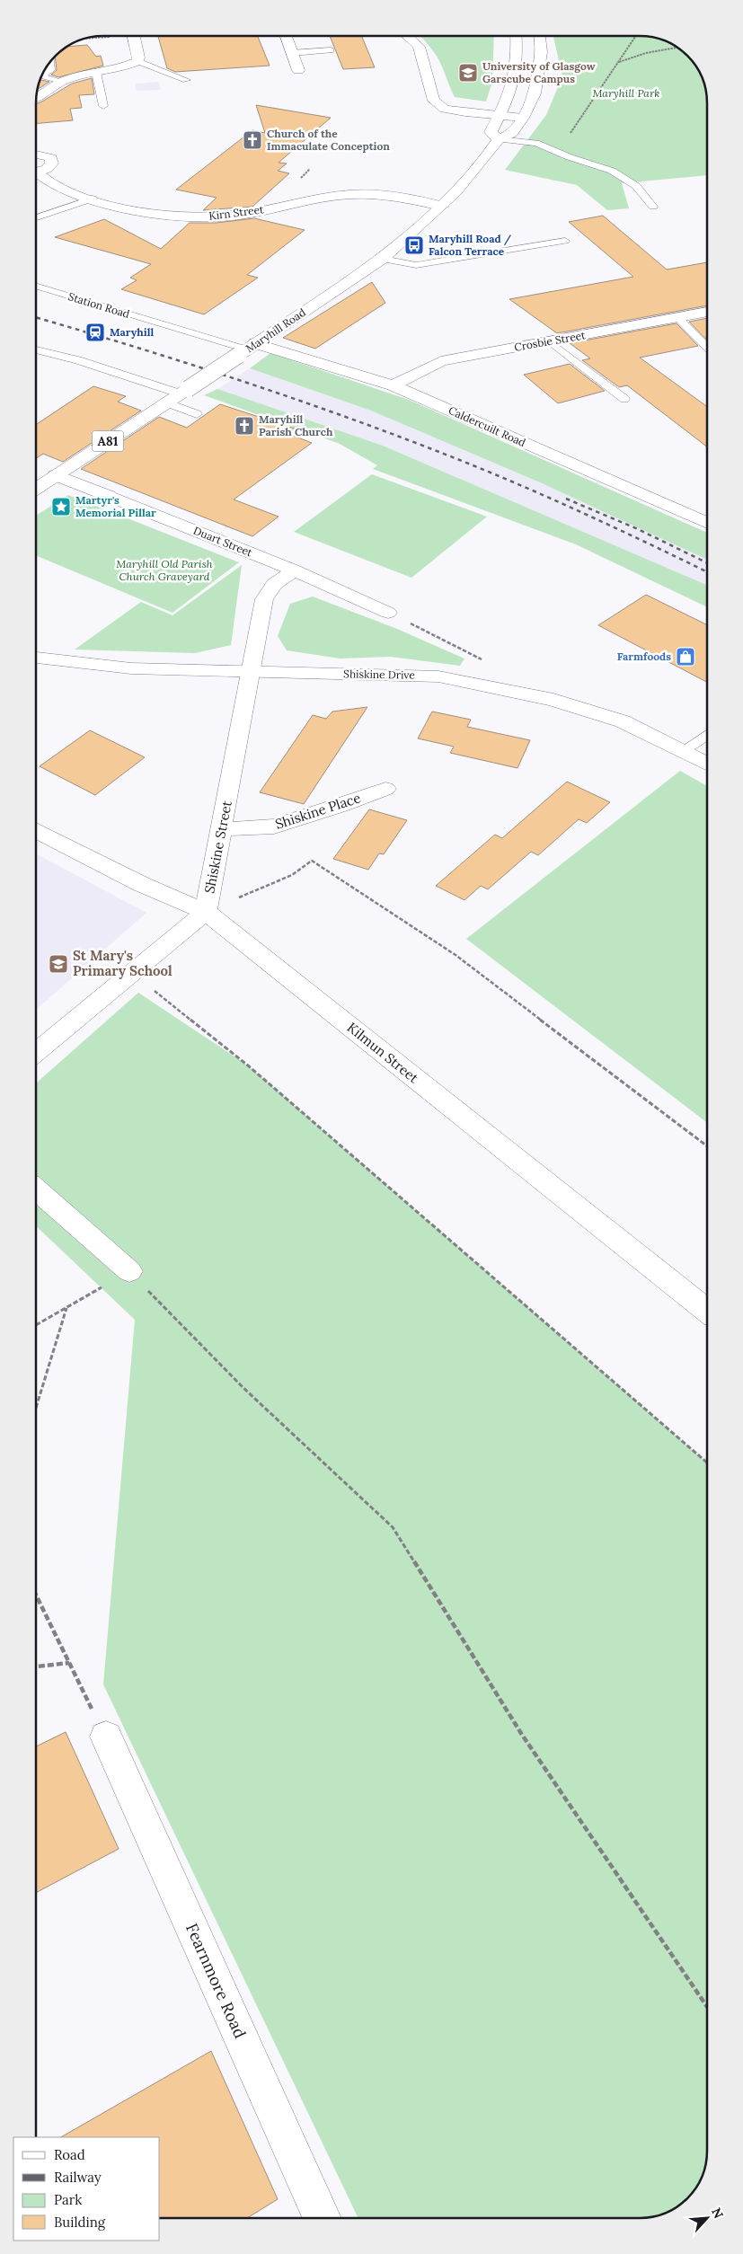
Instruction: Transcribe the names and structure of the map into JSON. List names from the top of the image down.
{
  "streets": {
    "street": [
      "Kirn Street",
      "Maryhill Road",
      "Crosbie Street",
      "Caldercuilt Road",
      "A81",
      "Duart Street",
      "Shiskine Drive",
      "Shiskine Place",
      "Shiskine Street",
      "Kilmun Street",
      "Fearnmore Road"
    ],
    "lane": ["Station Road"]
  },
  "crossings": [
    ["Kirn Street", "Maryhill Road"],
    ["Station Road", "Maryhill Road"],
    ["Station Road", "Caldercuilt Road"],
    ["Maryhill Road", "Caldercuilt Road"],
    ["Maryhill Road", "Duart Street"],
    ["Crosbie Street", "Caldercuilt Road"],
    ["Duart Street", "Shiskine Street"],
    ["Shiskine Drive", "Shiskine Street"],
    ["Shiskine Place", "Shiskine Street"],
    ["Shiskine Street", "Kilmun Street"]
  ],
  "parks": ["Maryhill Park", "Maryhill Old Parish Church Graveyard"],
  "places": {
    "school or university": ["University of Glasgow Garscube Campus", "St Mary's Primary School"],
    "church": ["Church of the Immaculate Conception", "Maryhill Parish Church"],
    "bus stop": ["Maryhill Road / Falcon Terrace"],
    "station": ["Maryhill"],
    "place": ["Martyr's Memorial Pillar"],
    "shop": ["Farmfoods"]
  },
  "legend": [
    "Road",
    "Railway",
    "Park",
    "Building"
  ],
  "north": "top right"
}
